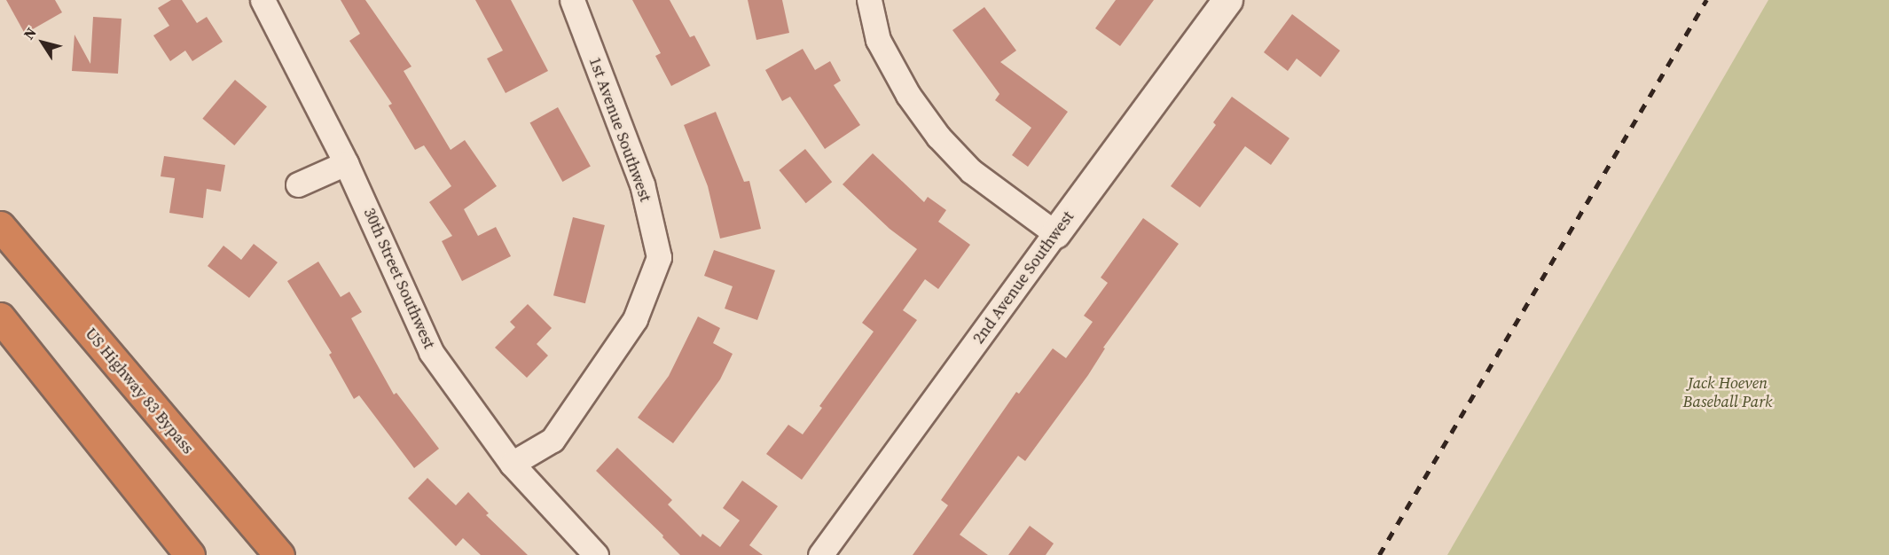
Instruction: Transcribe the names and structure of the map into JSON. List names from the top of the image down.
{
  "streets": {
    "highway": ["US Highway 83 Bypass"],
    "street": ["1st Avenue Southwest", "2nd Avenue Southwest", "30th Street Southwest"]
  },
  "crossings": [
    ["1st Avenue Southwest", "30th Street Southwest"]
  ],
  "parks": ["Jack Hoeven Baseball Park"],
  "north": "top left"
}
